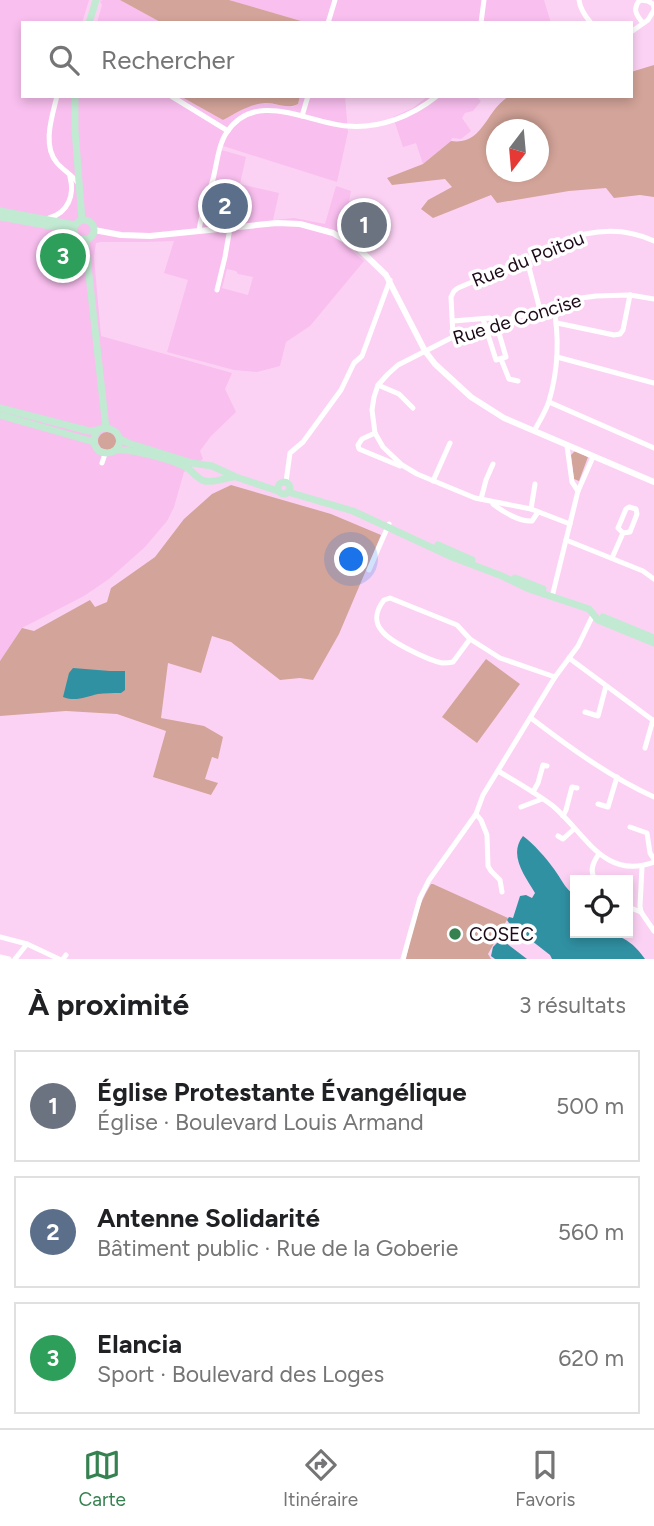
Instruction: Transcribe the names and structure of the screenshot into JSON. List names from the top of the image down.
{
  "streets": {
    "street": ["Rue du Poitou", "Rue de Concise"]
  },
  "crossings": [
    ["Rue du Poitou", "Rue de Concise"]
  ],
  "places": ["COSEC"],
  "north": "bottom",
  "page": {
    "search": "Rechercher",
    "pins": ["2", "1", "3"],
    "heading": ["À proximité", "3 résultats"],
    "list": [
      {
        "mark": "1",
        "name": "Église Protestante Évangélique",
        "note": "Église · Boulevard Louis Armand",
        "value": "500 m"
      },
      {
        "mark": "2",
        "name": "Antenne Solidarité",
        "note": "Bâtiment public · Rue de la Goberie",
        "value": "560 m"
      },
      {
        "mark": "3",
        "name": "Elancia",
        "note": "Sport · Boulevard des Loges",
        "value": "620 m"
      }
    ],
    "nav": ["Carte", "Itinéraire", "Favoris"]
  }
}
